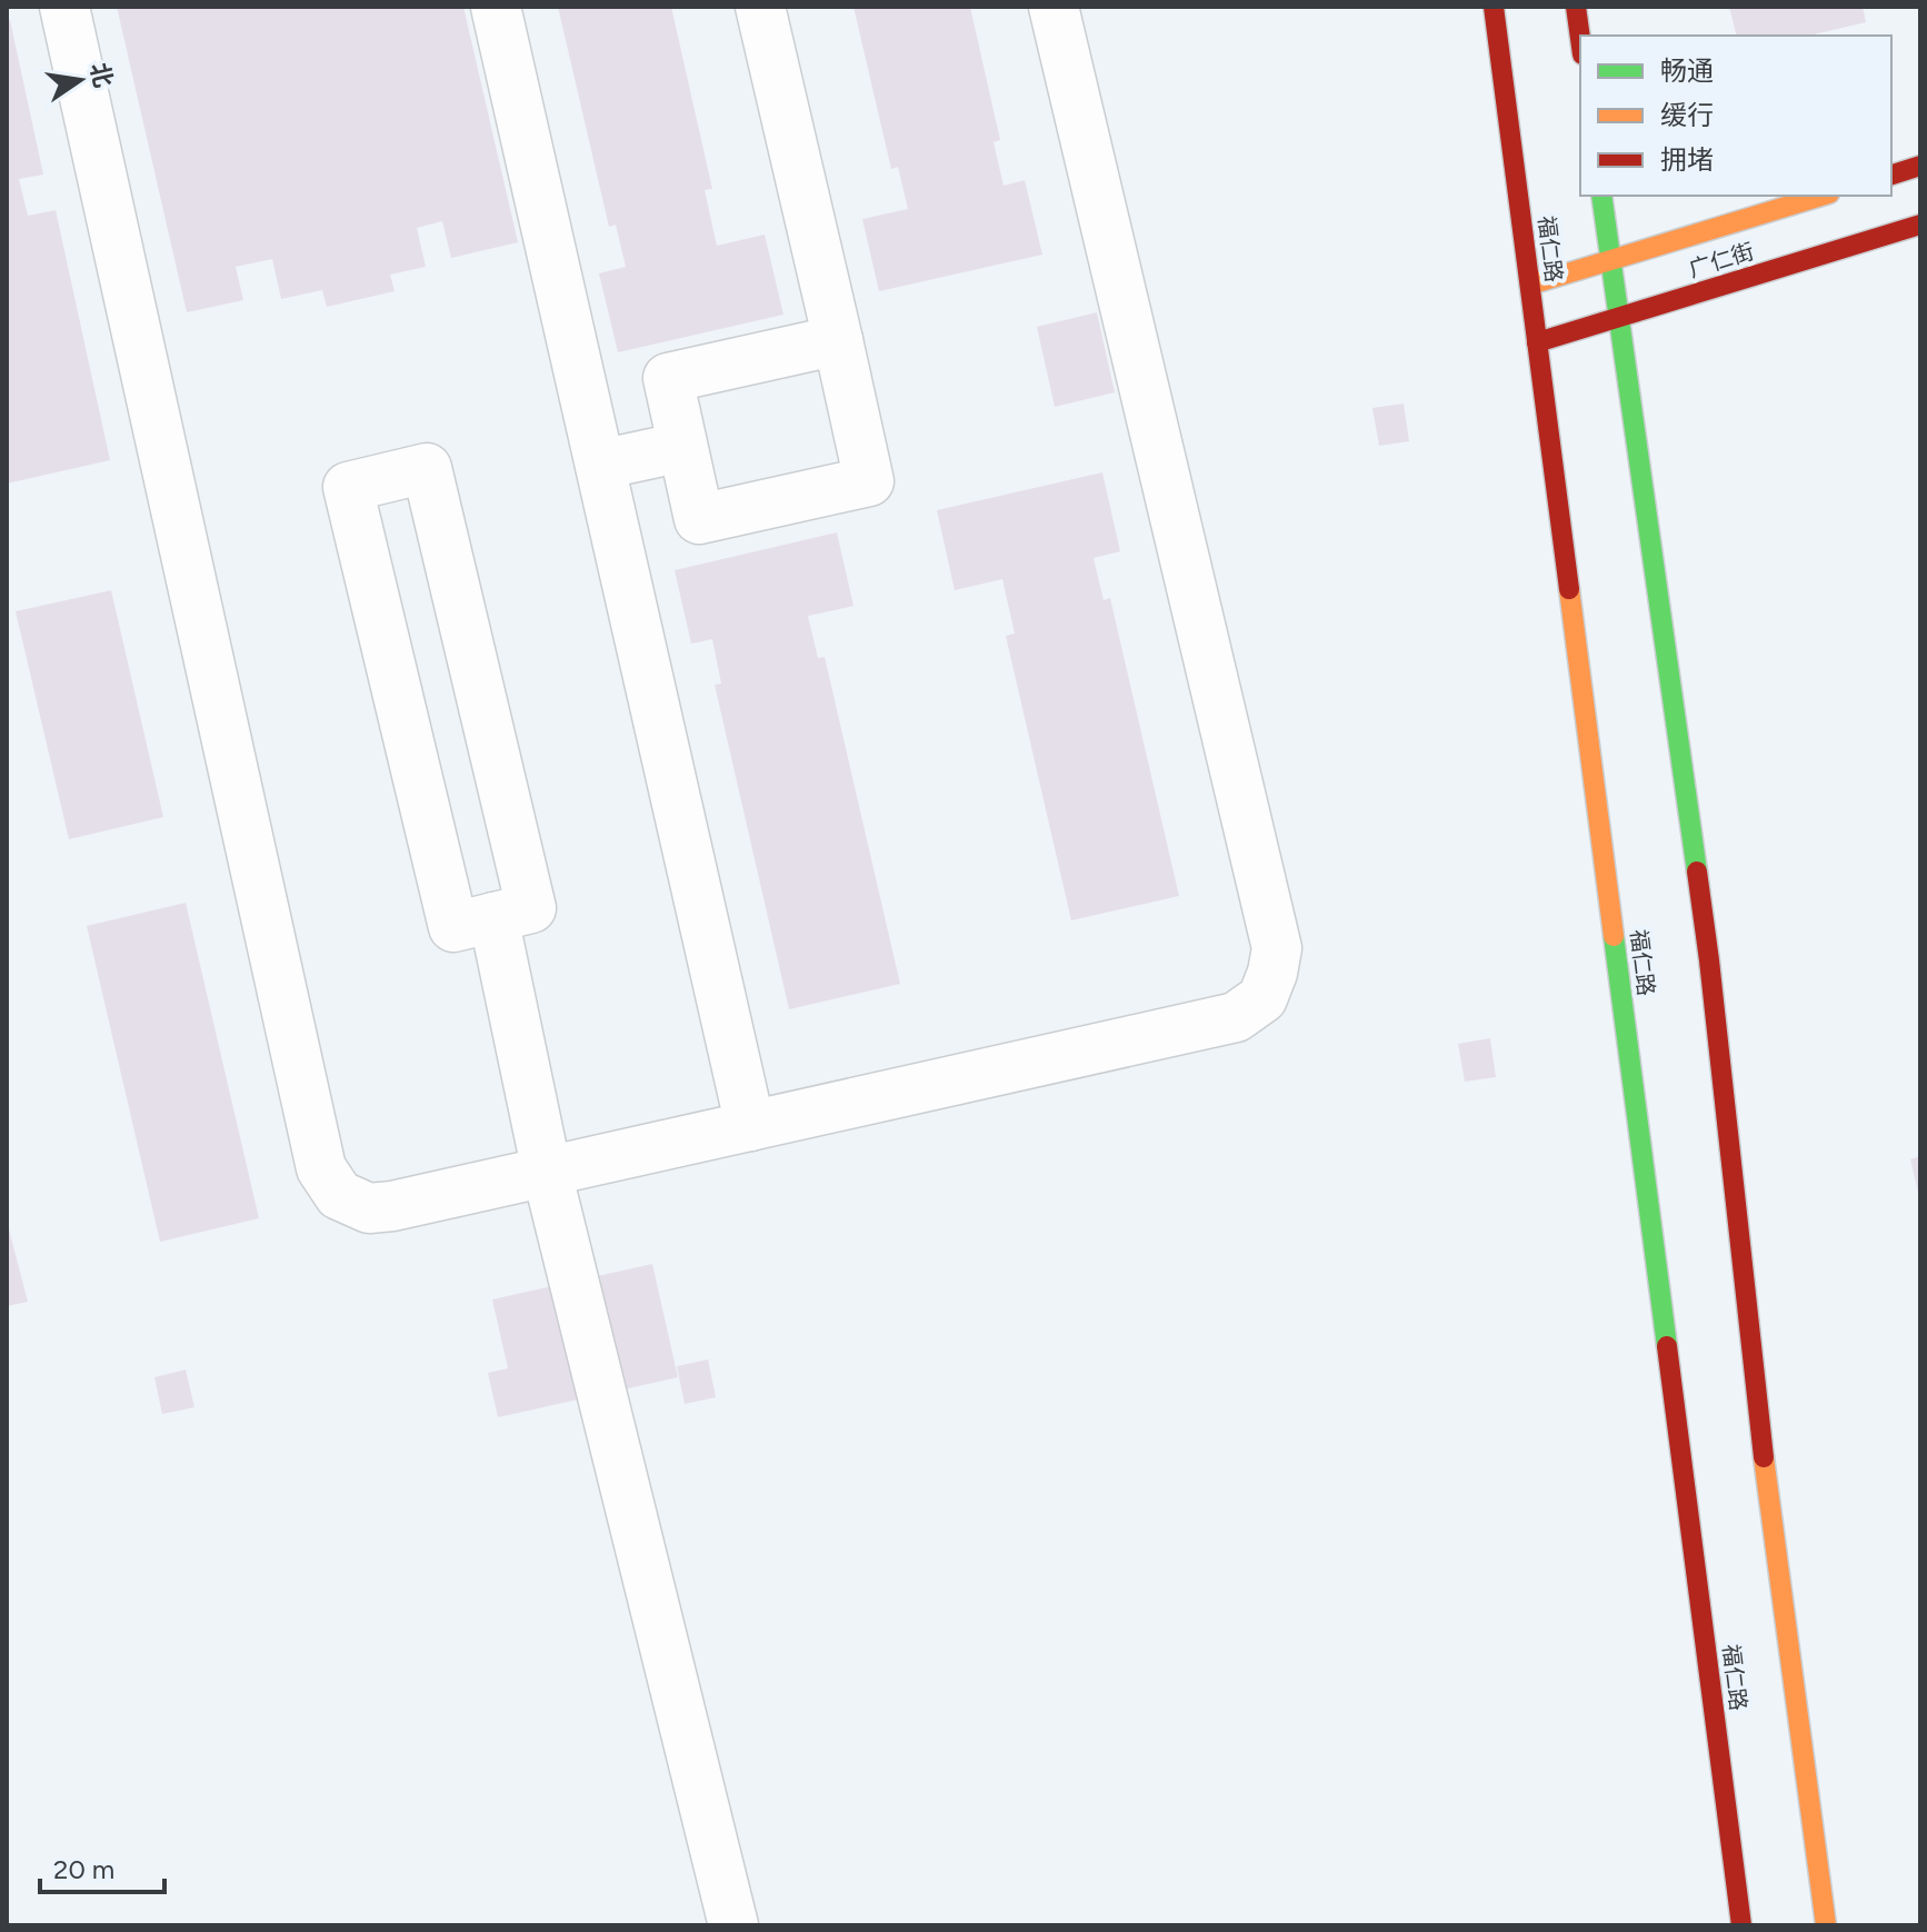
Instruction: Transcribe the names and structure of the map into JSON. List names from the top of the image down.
{
  "streets": {
    "main road": ["福仁路", "广仁街"]
  },
  "crossings": [
    ["福仁路", "广仁街"]
  ],
  "legend": ["畅通", "缓行", "拥堵"],
  "scale_bar": "20 m",
  "north": "right"
}
